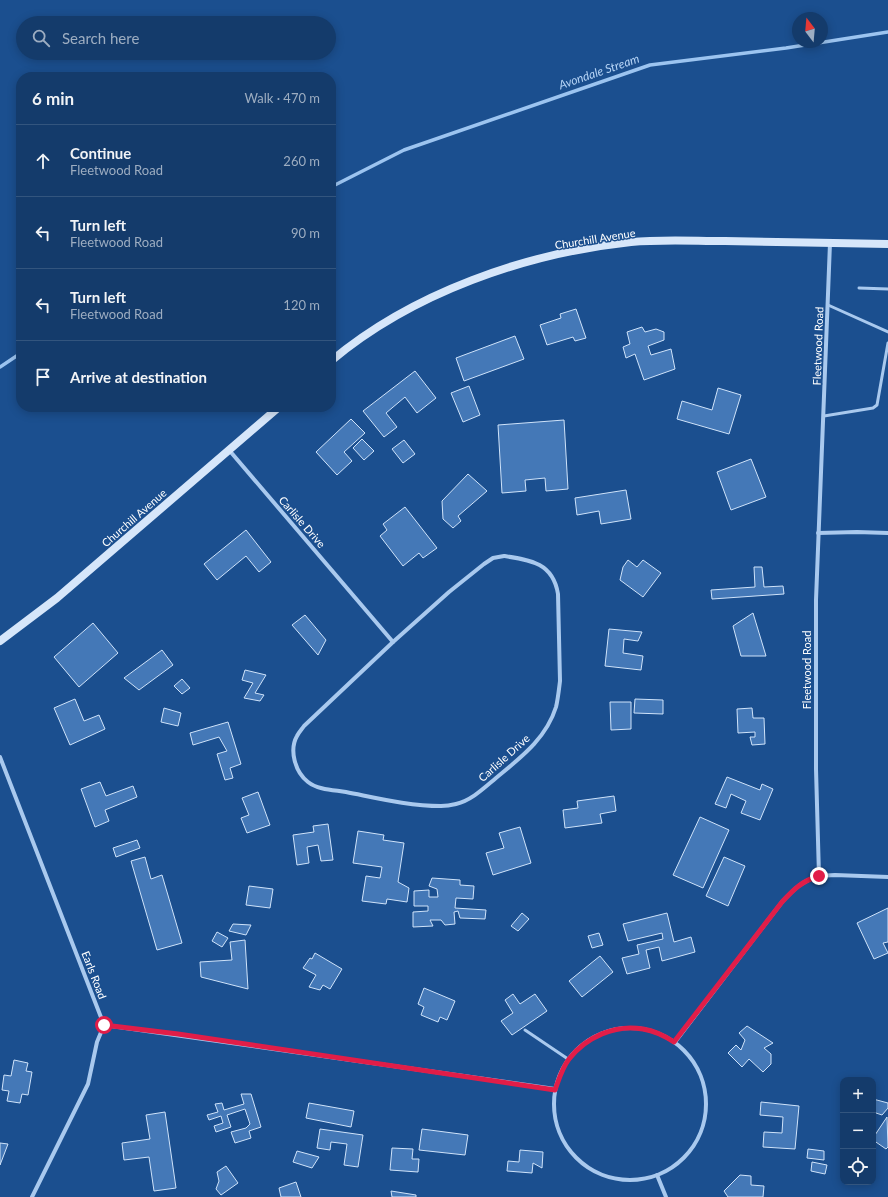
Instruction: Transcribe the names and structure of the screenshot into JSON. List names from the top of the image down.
{
  "streets": {
    "main road": ["Churchill Avenue"],
    "street": ["Fleetwood Road", "Carlisle Drive", "Earls Road"]
  },
  "crossings": [
    ["Churchill Avenue", "Fleetwood Road"],
    ["Churchill Avenue", "Carlisle Drive"]
  ],
  "water": ["Avondale Stream"],
  "north": "top",
  "page": {
    "search": "Search here",
    "heading": ["6 min", "Walk · 470 m"],
    "list": [
      ["Continue", "Fleetwood Road", "260 m"],
      ["Turn left", "Fleetwood Road", "90 m"],
      ["Turn left", "Fleetwood Road", "120 m"],
      "Arrive at destination"
    ],
    "map_buttons": ["+", "−"]
  }
}
